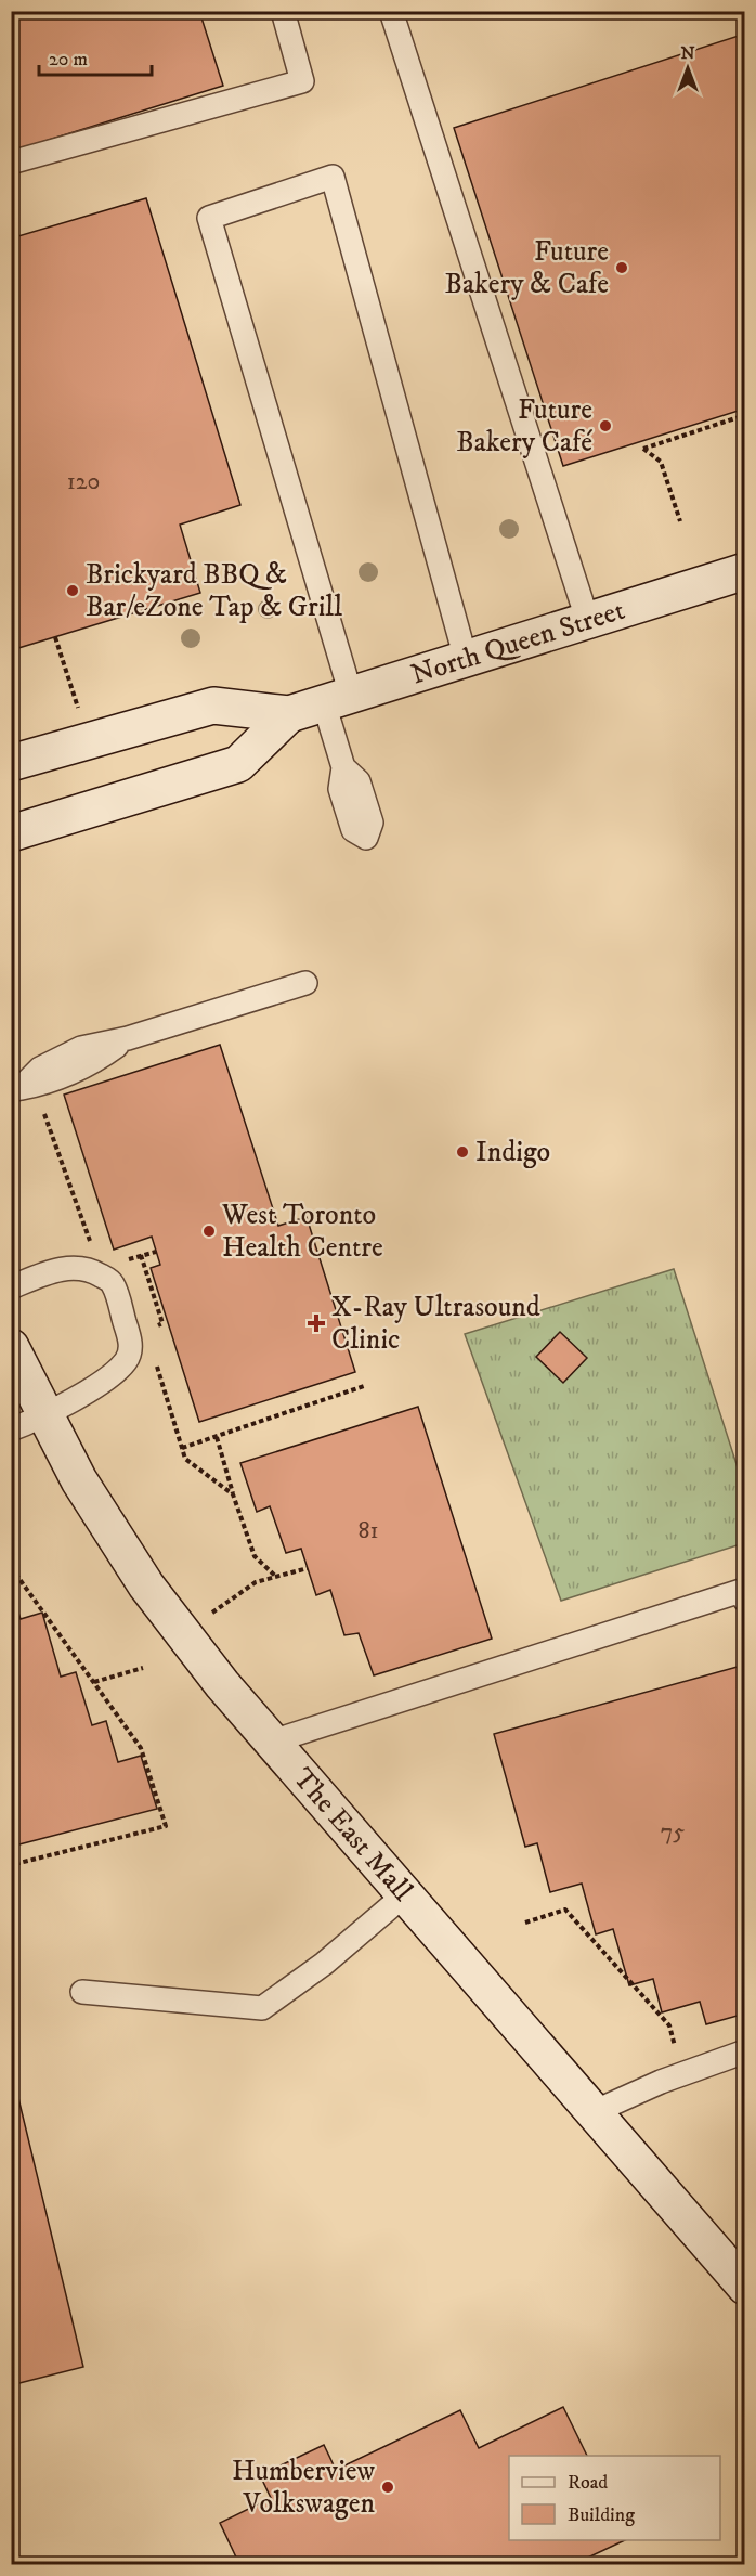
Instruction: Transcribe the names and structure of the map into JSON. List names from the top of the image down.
{
  "streets": {
    "main road": ["North Queen Street", "The East Mall"]
  },
  "places": {
    "other": [
      "Future Bakery & Cafe",
      "Future Bakery Café",
      "Brickyard BBQ & Bar/eZone Tap & Grill",
      "Indigo",
      "West Toronto Health Centre",
      "Humberview Volkswagen"
    ],
    "health": ["X-Ray Ultrasound Clinic"]
  },
  "house_numbers": ["120", "81", "75"],
  "legend": ["Road", "Building"],
  "scale_bar": "20 m",
  "north": "top"
}
